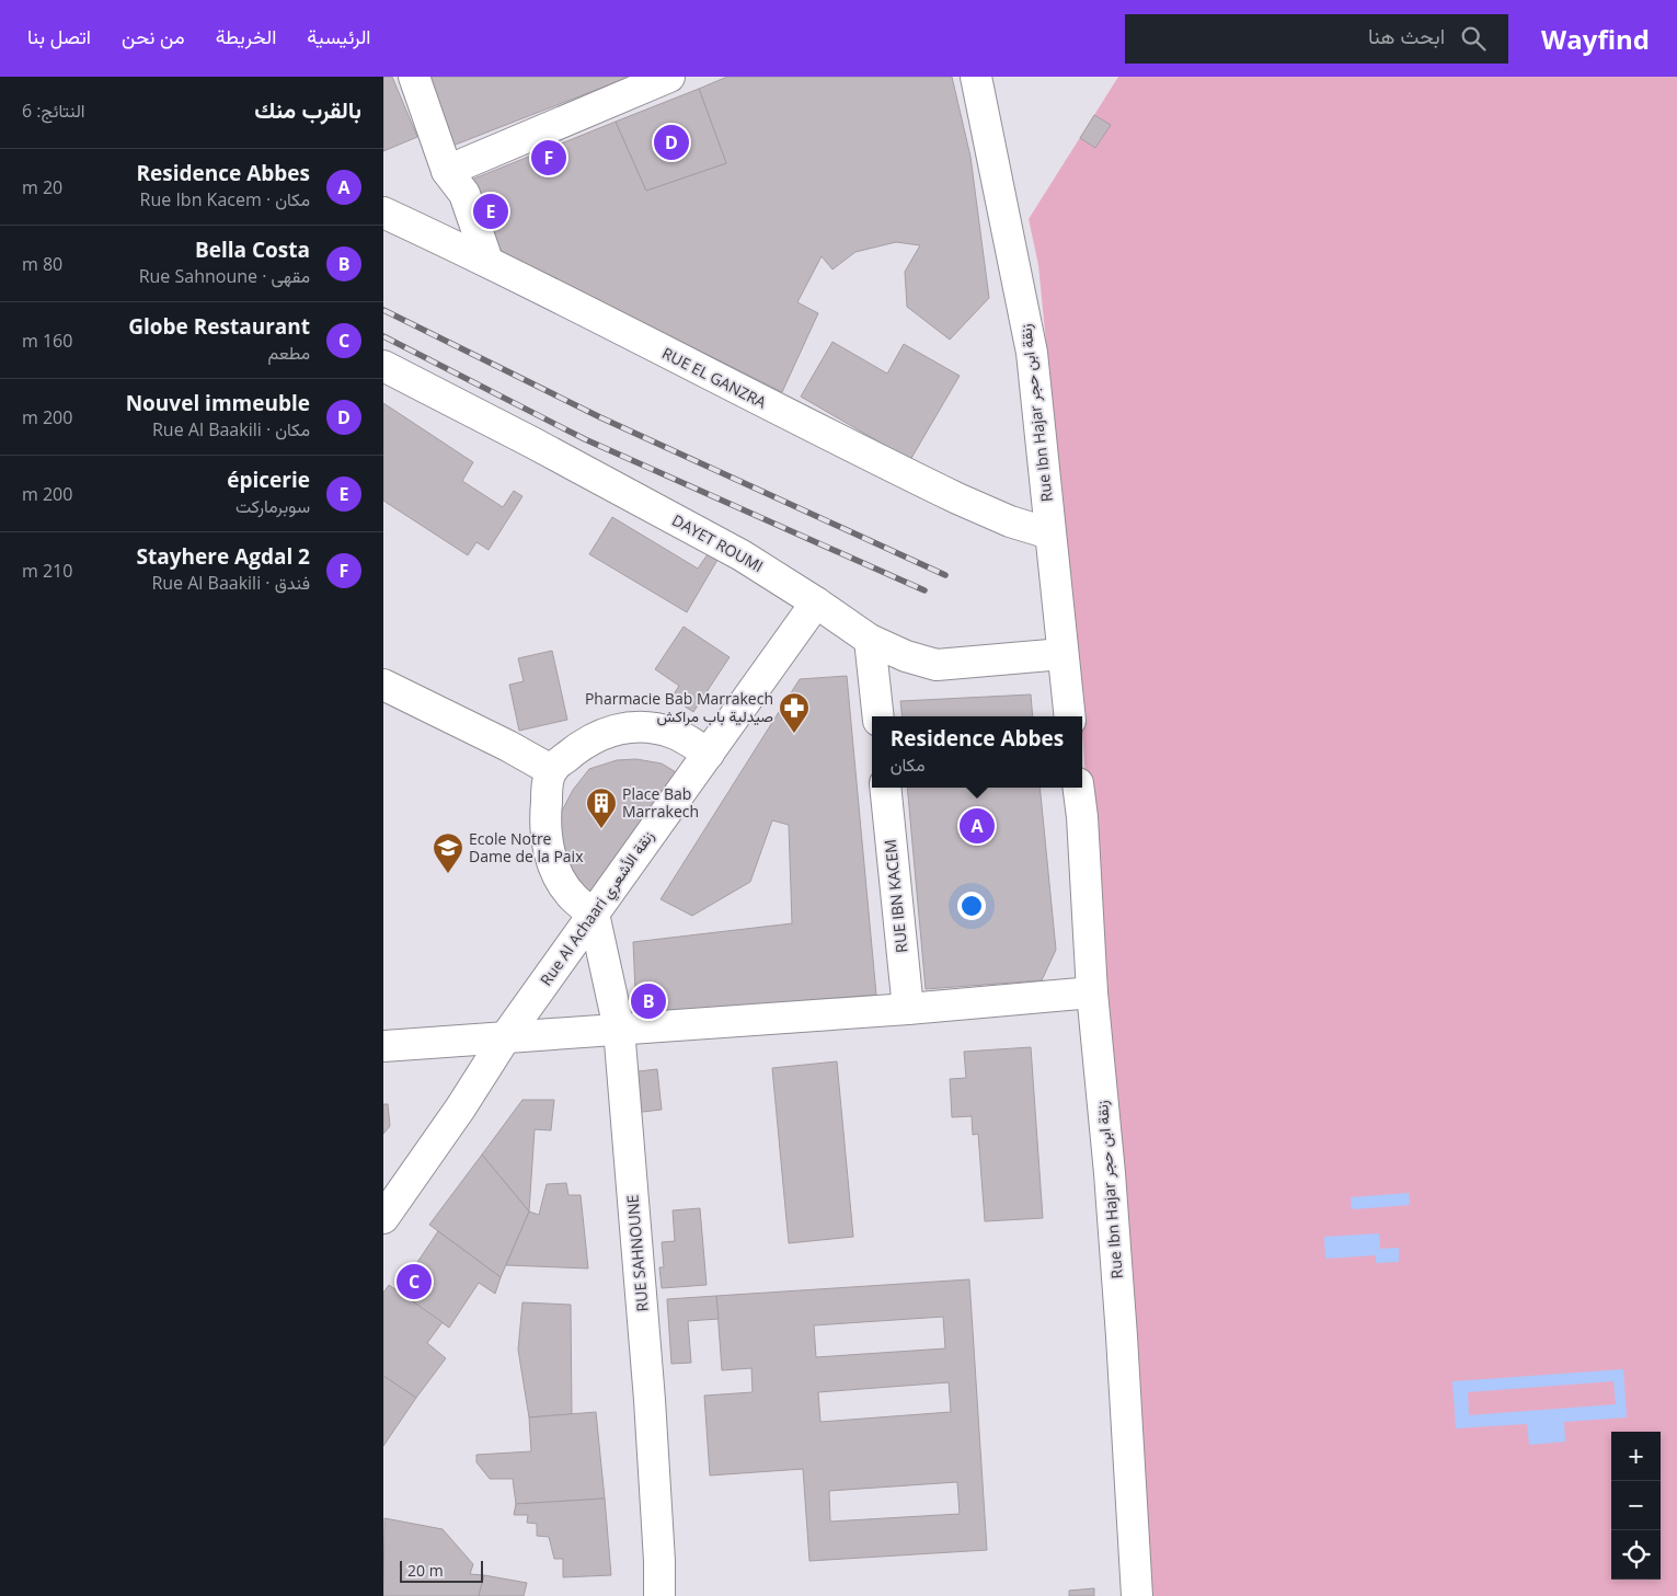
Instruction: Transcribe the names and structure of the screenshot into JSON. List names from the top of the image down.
{
  "streets": {
    "street": [
      "RUE EL GANZRA",
      "Rue Ibn Hajar زنقة ابن حجر",
      "DAYET ROUMI",
      "RUE IBN KACEM",
      "Rue Al Achaari زنقة الأشعري",
      "RUE SAHNOUNE"
    ]
  },
  "crossings": [
    ["RUE EL GANZRA", "Rue Ibn Hajar زنقة ابن حجر"],
    ["Rue Ibn Hajar زنقة ابن حجر", "DAYET ROUMI"],
    ["DAYET ROUMI", "Rue Al Achaari زنقة الأشعري"],
    ["Rue Al Achaari زنقة الأشعري", "RUE SAHNOUNE"]
  ],
  "places": {
    "pharmacy": ["Pharmacie Bab Marrakech صيدلية باب مراكش"],
    "building": ["Place Bab Marrakech"],
    "school or university": ["Ecole Notre Dame de la Paix"]
  },
  "scale_bar": "20 m",
  "page": {
    "header": "Wayfind",
    "search": "ابحث هنا",
    "nav": [
      "الرئيسية",
      "الخريطة",
      "من نحن",
      "اتصل بنا"
    ],
    "heading": ["بالقرب منك", "النتائج: 6"],
    "pins": [
      "D",
      "F",
      "E",
      "A",
      "B",
      "C"
    ],
    "list": [
      {
        "mark": "A",
        "name": "Residence Abbes",
        "note": "مكان · Rue Ibn Kacem",
        "value": "20 m"
      },
      {
        "mark": "B",
        "name": "Bella Costa",
        "note": "مقهى · Rue Sahnoune",
        "value": "80 m"
      },
      {
        "mark": "C",
        "name": "Globe Restaurant",
        "note": "مطعم",
        "value": "160 m"
      },
      {
        "mark": "D",
        "name": "Nouvel immeuble",
        "note": "مكان · Rue Al Baakili",
        "value": "200 m"
      },
      {
        "mark": "E",
        "name": "épicerie",
        "note": "سوبرماركت",
        "value": "200 m"
      },
      {
        "mark": "F",
        "name": "Stayhere Agdal 2",
        "note": "فندق · Rue Al Baakili",
        "value": "210 m"
      }
    ],
    "popup": ["Residence Abbes", "مكان"],
    "map_buttons": ["+", "−"],
    "scale": "20 m"
  }
}
